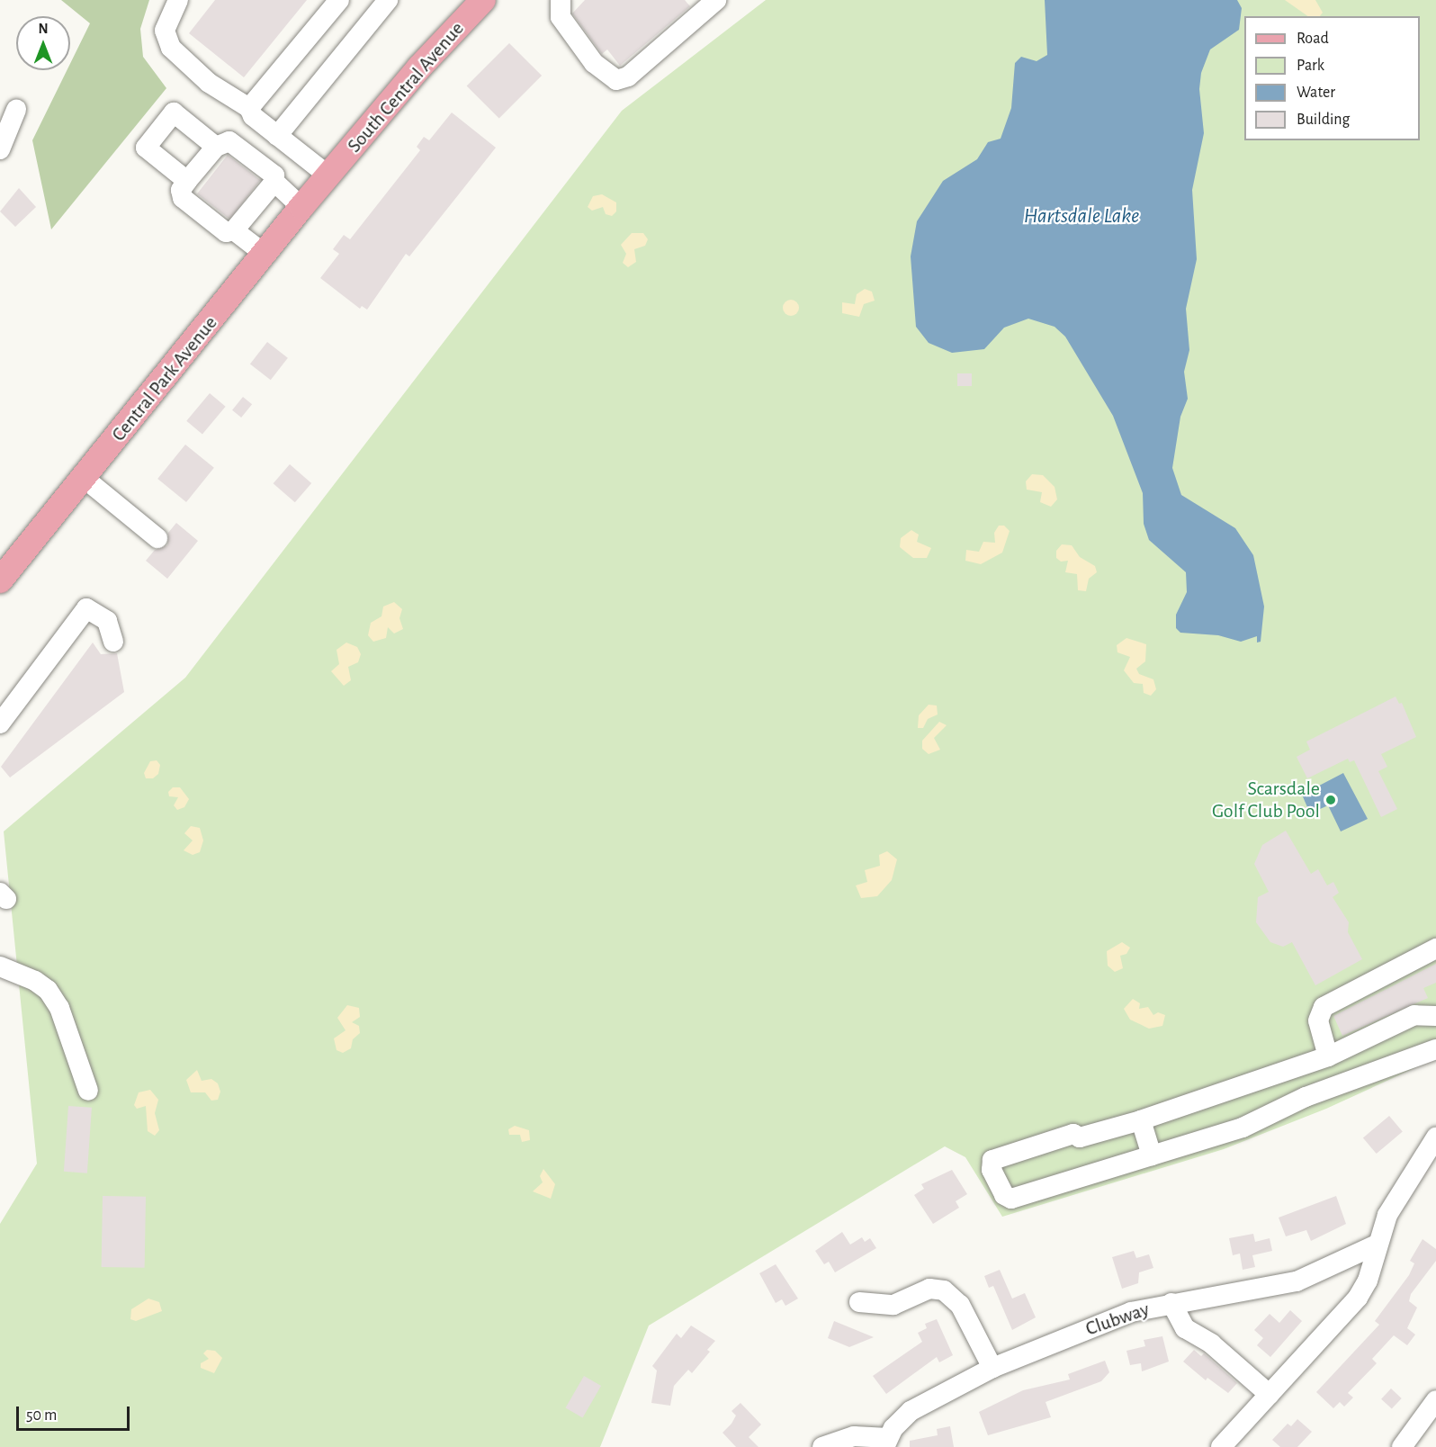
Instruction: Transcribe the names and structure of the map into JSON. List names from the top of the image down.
{
  "streets": {
    "main road": ["South Central Avenue", "Central Park Avenue"],
    "street": ["Clubway"]
  },
  "crossings": [
    ["South Central Avenue", "Central Park Avenue"]
  ],
  "water": ["Hartsdale Lake"],
  "places": ["Scarsdale Golf Club Pool"],
  "legend": [
    "Road",
    "Park",
    "Water",
    "Building"
  ],
  "scale_bar": "50 m",
  "north": "top"
}
